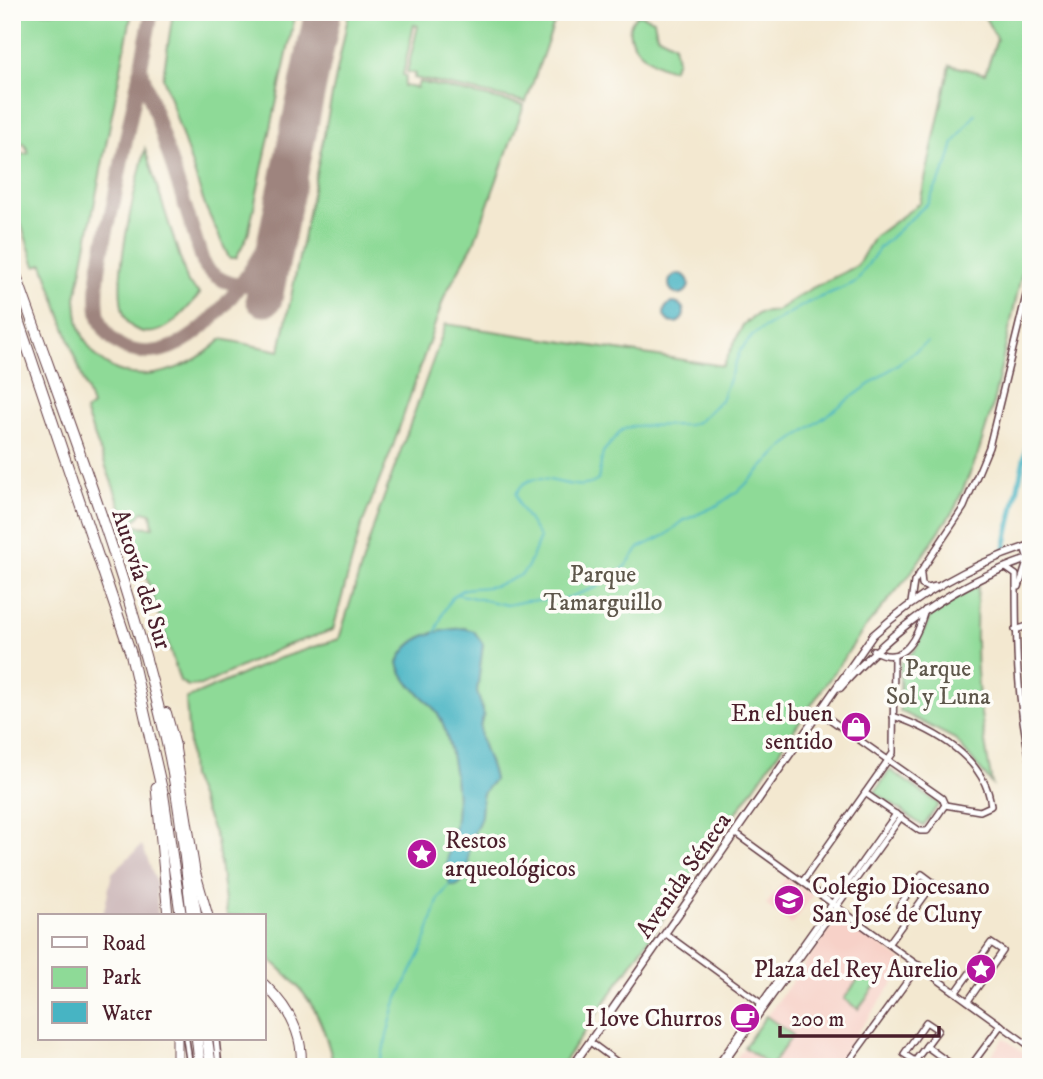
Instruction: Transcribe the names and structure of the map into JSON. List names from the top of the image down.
{
  "streets": {
    "highway": ["Autovía del Sur"],
    "street": ["Avenida Séneca"]
  },
  "parks": ["Parque Tamarguillo", "Parque Sol y Luna"],
  "places": {
    "shop": ["En el buen sentido"],
    "place": ["Restos arqueológicos", "Plaza del Rey Aurelio"],
    "school or university": ["Colegio Diocesano San José de Cluny"],
    "cafe": ["I love Churros"]
  },
  "legend": ["Road", "Park", "Water"],
  "scale_bar": "200 m"
}
